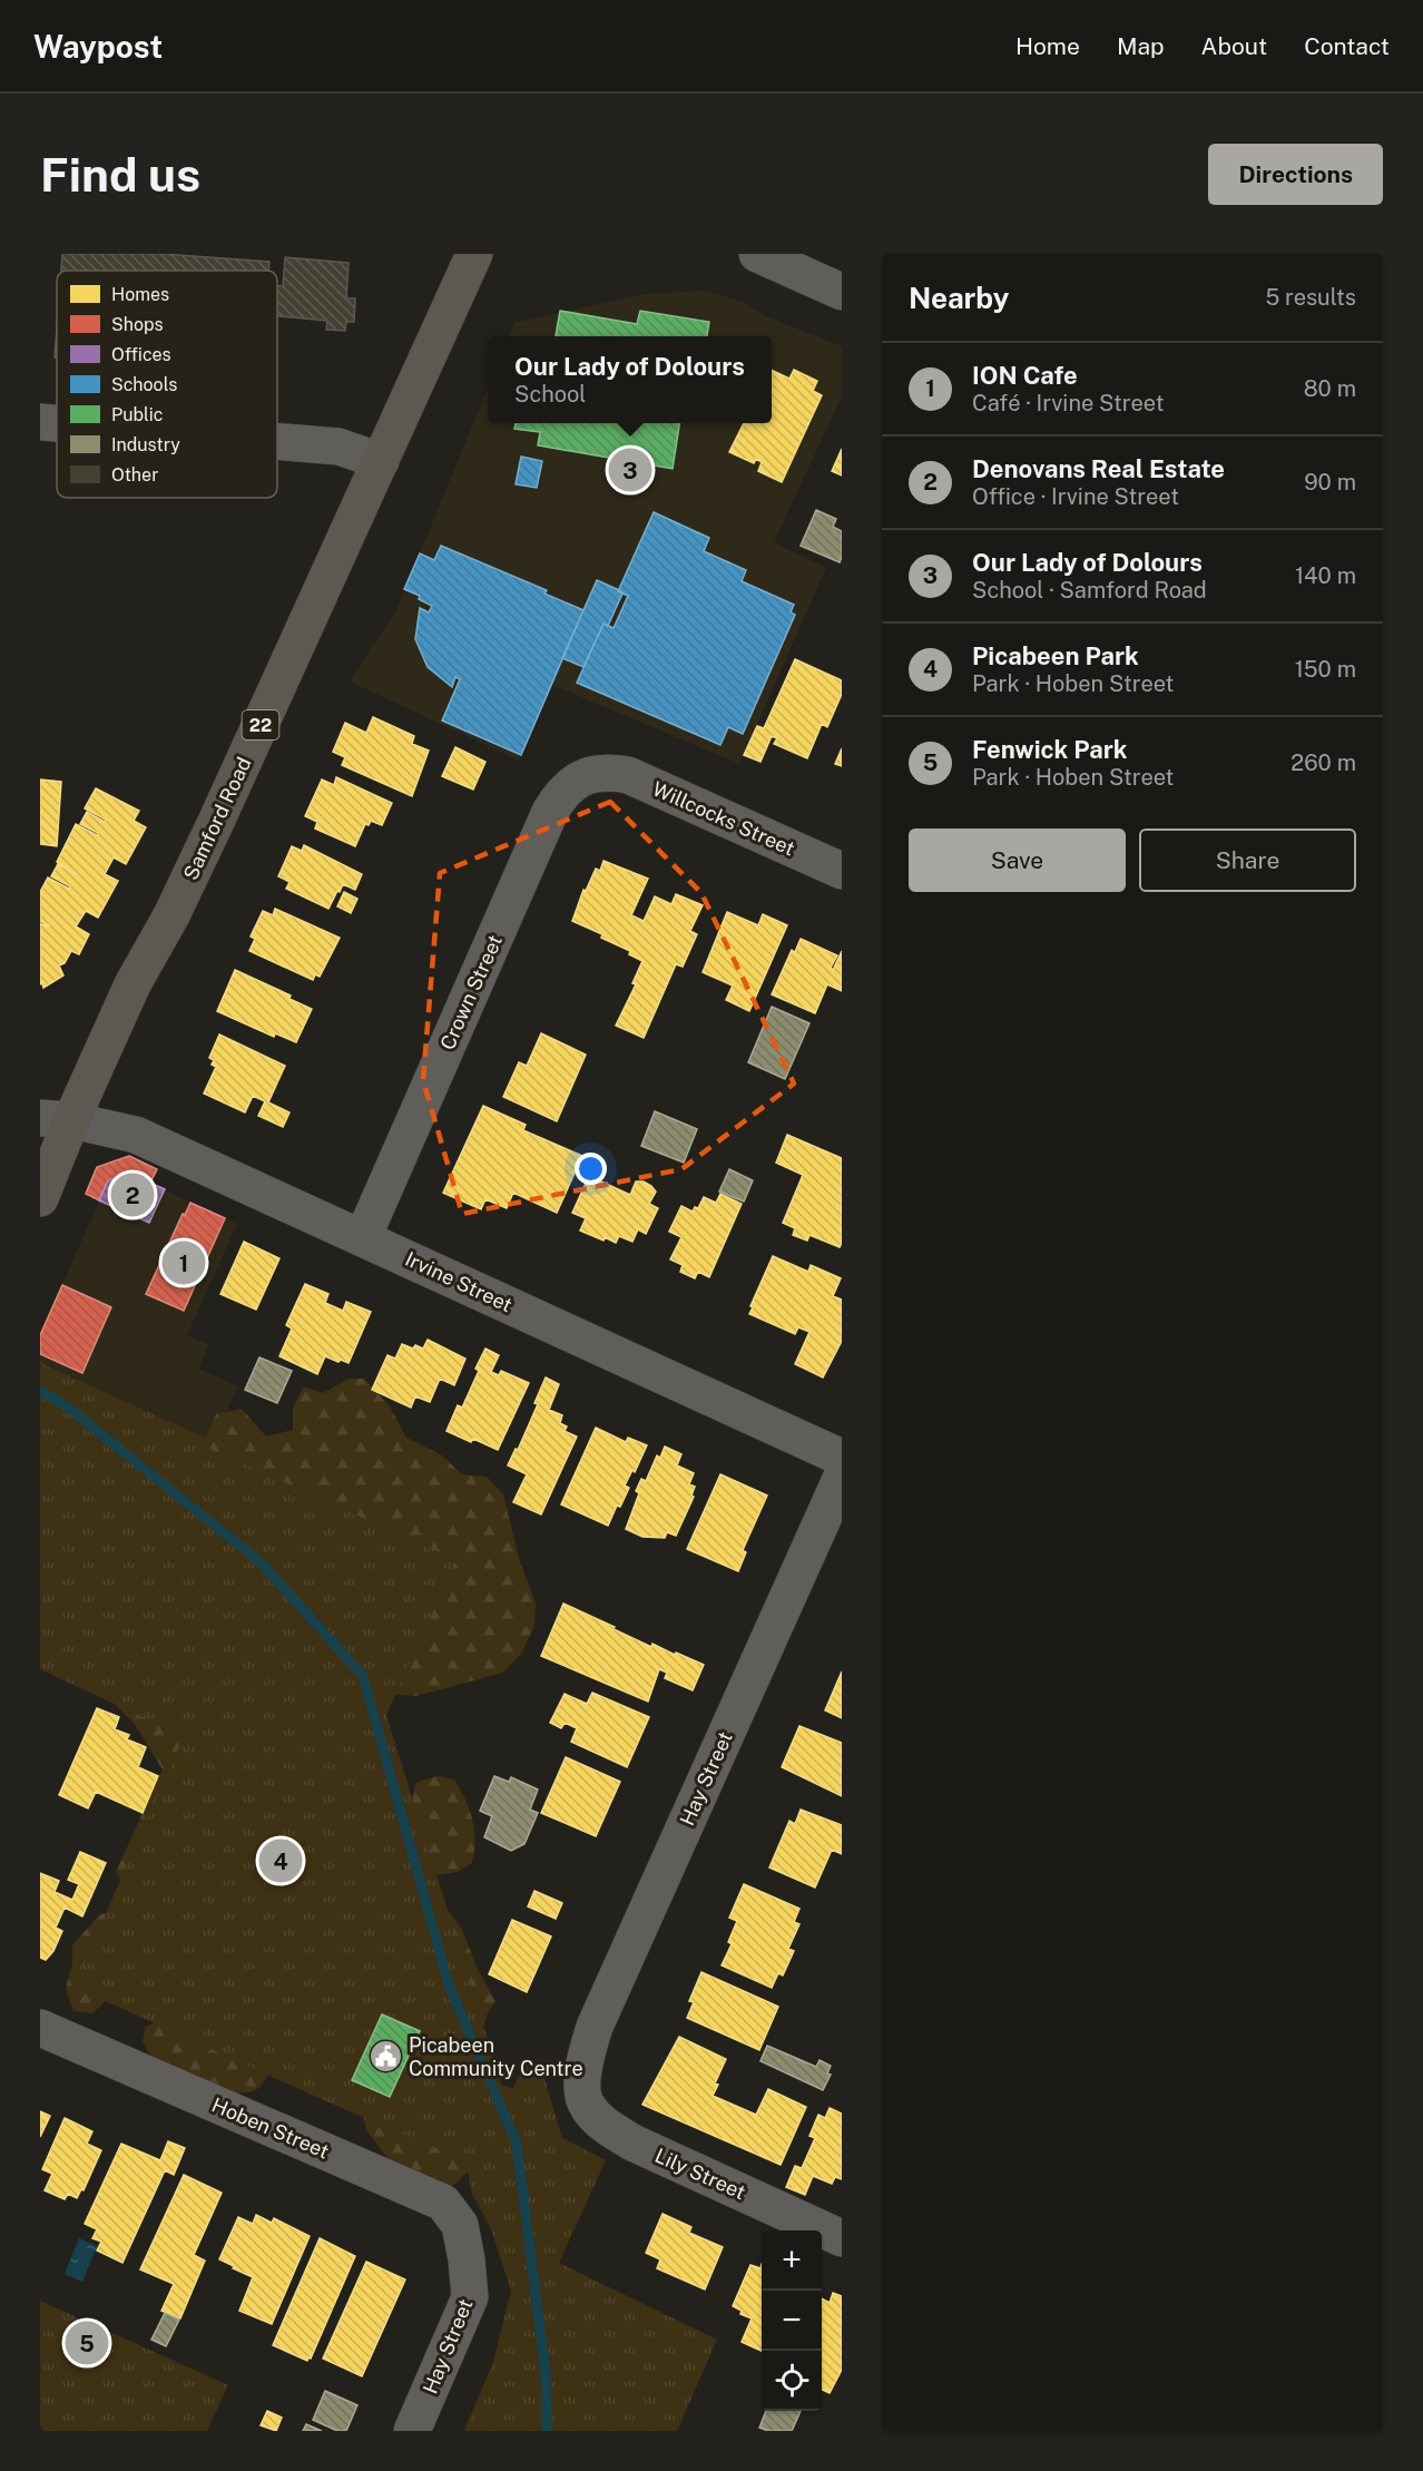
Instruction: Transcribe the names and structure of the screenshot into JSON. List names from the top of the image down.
{
  "streets": {
    "main road": ["22", "Samford Road"],
    "street": [
      "Willcocks Street",
      "Crown Street",
      "Irvine Street",
      "Hay Street",
      "Hoben Street",
      "Lily Street"
    ]
  },
  "crossings": [
    ["Samford Road", "Irvine Street"],
    ["Willcocks Street", "Crown Street"],
    ["Crown Street", "Irvine Street"],
    ["Hay Street", "Hoben Street"],
    ["Hay Street", "Lily Street"]
  ],
  "places": {
    "public building": ["Picabeen Community Centre"]
  },
  "legend": [
    "Homes",
    "Shops",
    "Offices",
    "Schools",
    "Public",
    "Industry",
    "Other"
  ],
  "page": {
    "header": "Waypost",
    "nav": [
      "Home",
      "Map",
      "About",
      "Contact"
    ],
    "buttons": [
      "Directions",
      ["Save", "Share"]
    ],
    "title": "Find us",
    "heading": ["Nearby", "5 results"],
    "popup": ["Our Lady of Dolours", "School"],
    "list": [
      {
        "mark": "1",
        "name": "ION Cafe",
        "note": "Café · Irvine Street",
        "value": "80 m"
      },
      {
        "mark": "2",
        "name": "Denovans Real Estate",
        "note": "Office · Irvine Street",
        "value": "90 m"
      },
      {
        "mark": "3",
        "name": "Our Lady of Dolours",
        "note": "School · Samford Road",
        "value": "140 m"
      },
      {
        "mark": "4",
        "name": "Picabeen Park",
        "note": "Park · Hoben Street",
        "value": "150 m"
      },
      {
        "mark": "5",
        "name": "Fenwick Park",
        "note": "Park · Hoben Street",
        "value": "260 m"
      }
    ],
    "pins": [
      "3",
      "2",
      "1",
      "4",
      "5"
    ],
    "map_buttons": ["+", "−"]
  }
}
